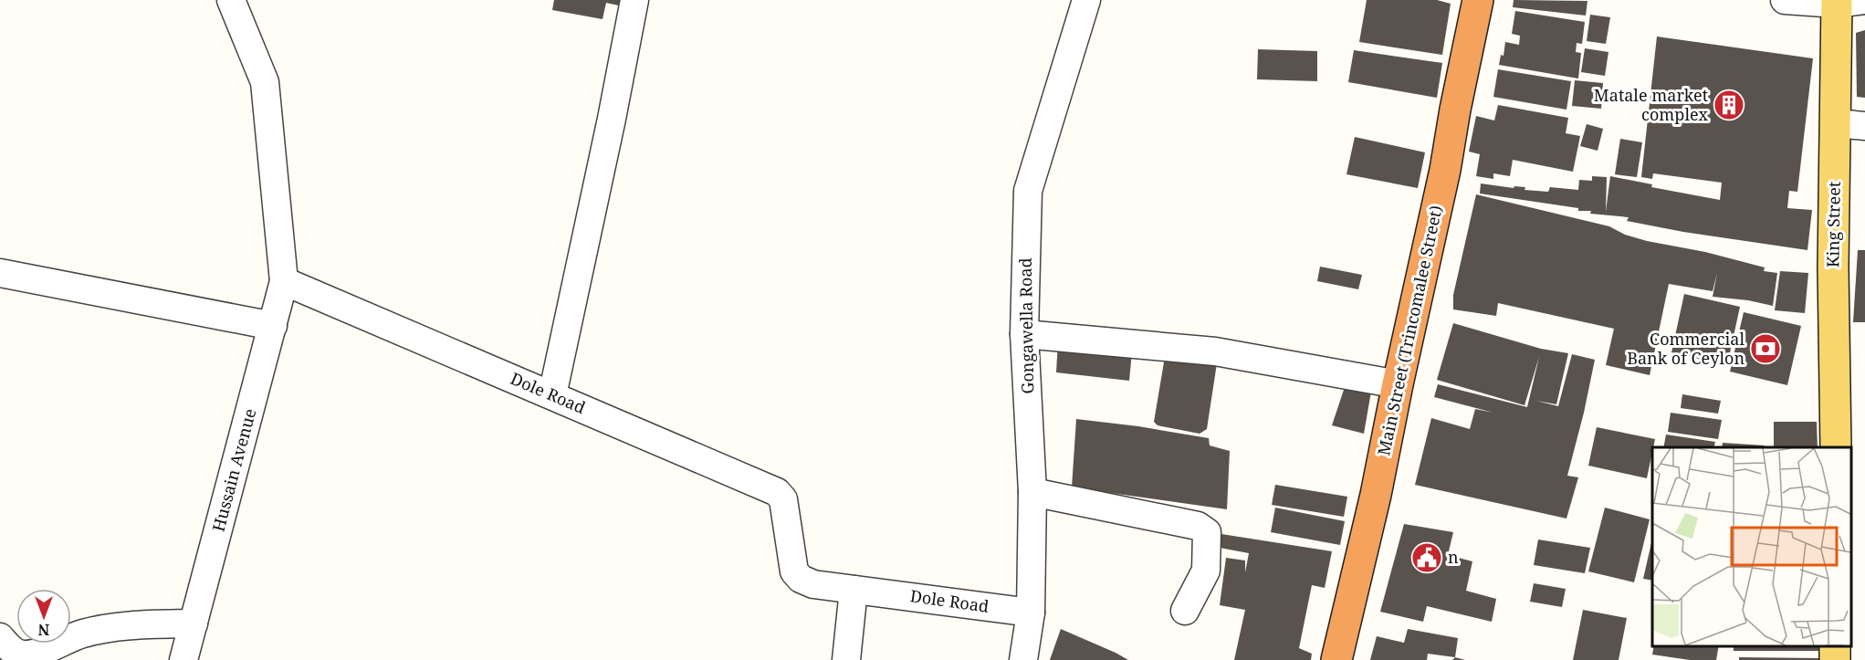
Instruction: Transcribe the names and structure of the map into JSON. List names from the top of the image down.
{
  "streets": {
    "highway": ["Main Street (Trincomalee Street)"],
    "main road": ["King Street"],
    "street": ["Gongawella Road", "Dole Road", "Hussain Avenue"]
  },
  "crossings": [
    ["Gongawella Road", "Dole Road"],
    ["Dole Road", "Hussain Avenue"]
  ],
  "places": {
    "building": ["Matale market complex"],
    "bank": ["Commercial Bank of Ceylon"],
    "public building": ["n"]
  },
  "north": "bottom"
}
